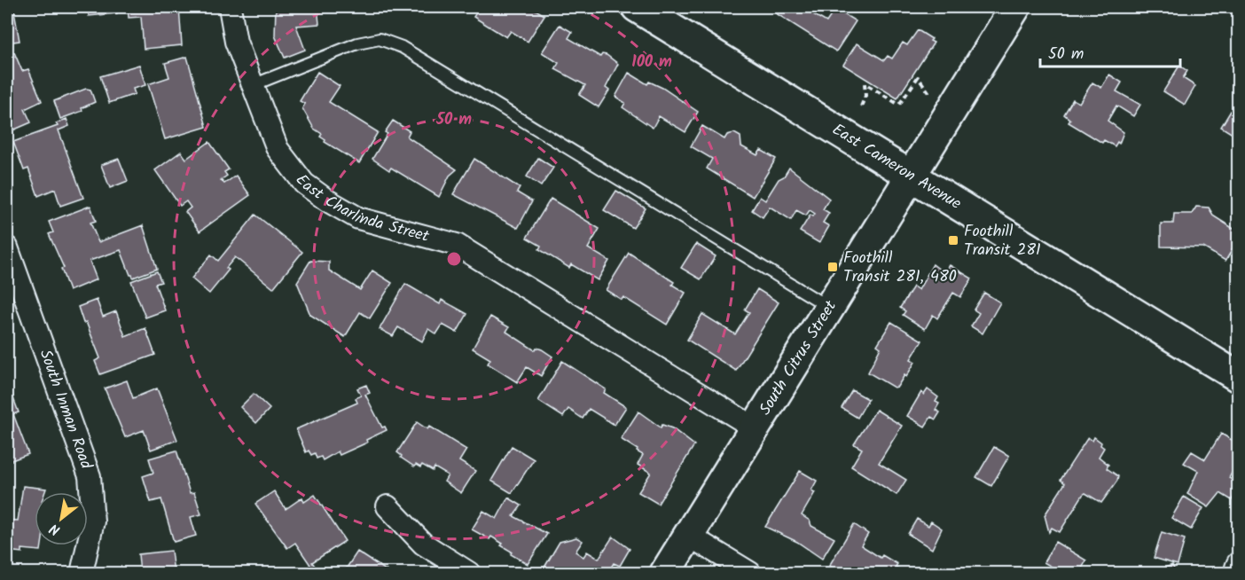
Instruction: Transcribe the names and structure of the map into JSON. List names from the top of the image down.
{
  "streets": {
    "main road": ["East Cameron Avenue", "South Citrus Street"],
    "street": ["East Charlinda Street", "South Inman Road"]
  },
  "crossings": [
    ["East Cameron Avenue", "South Citrus Street"],
    ["East Charlinda Street", "South Citrus Street"]
  ],
  "places": {
    "transit": ["Foothill Transit 281", "Foothill Transit 281, 480"]
  },
  "scale_bar": "50 m",
  "north": "bottom left",
  "rings": ["100 m", "50 m"]
}
